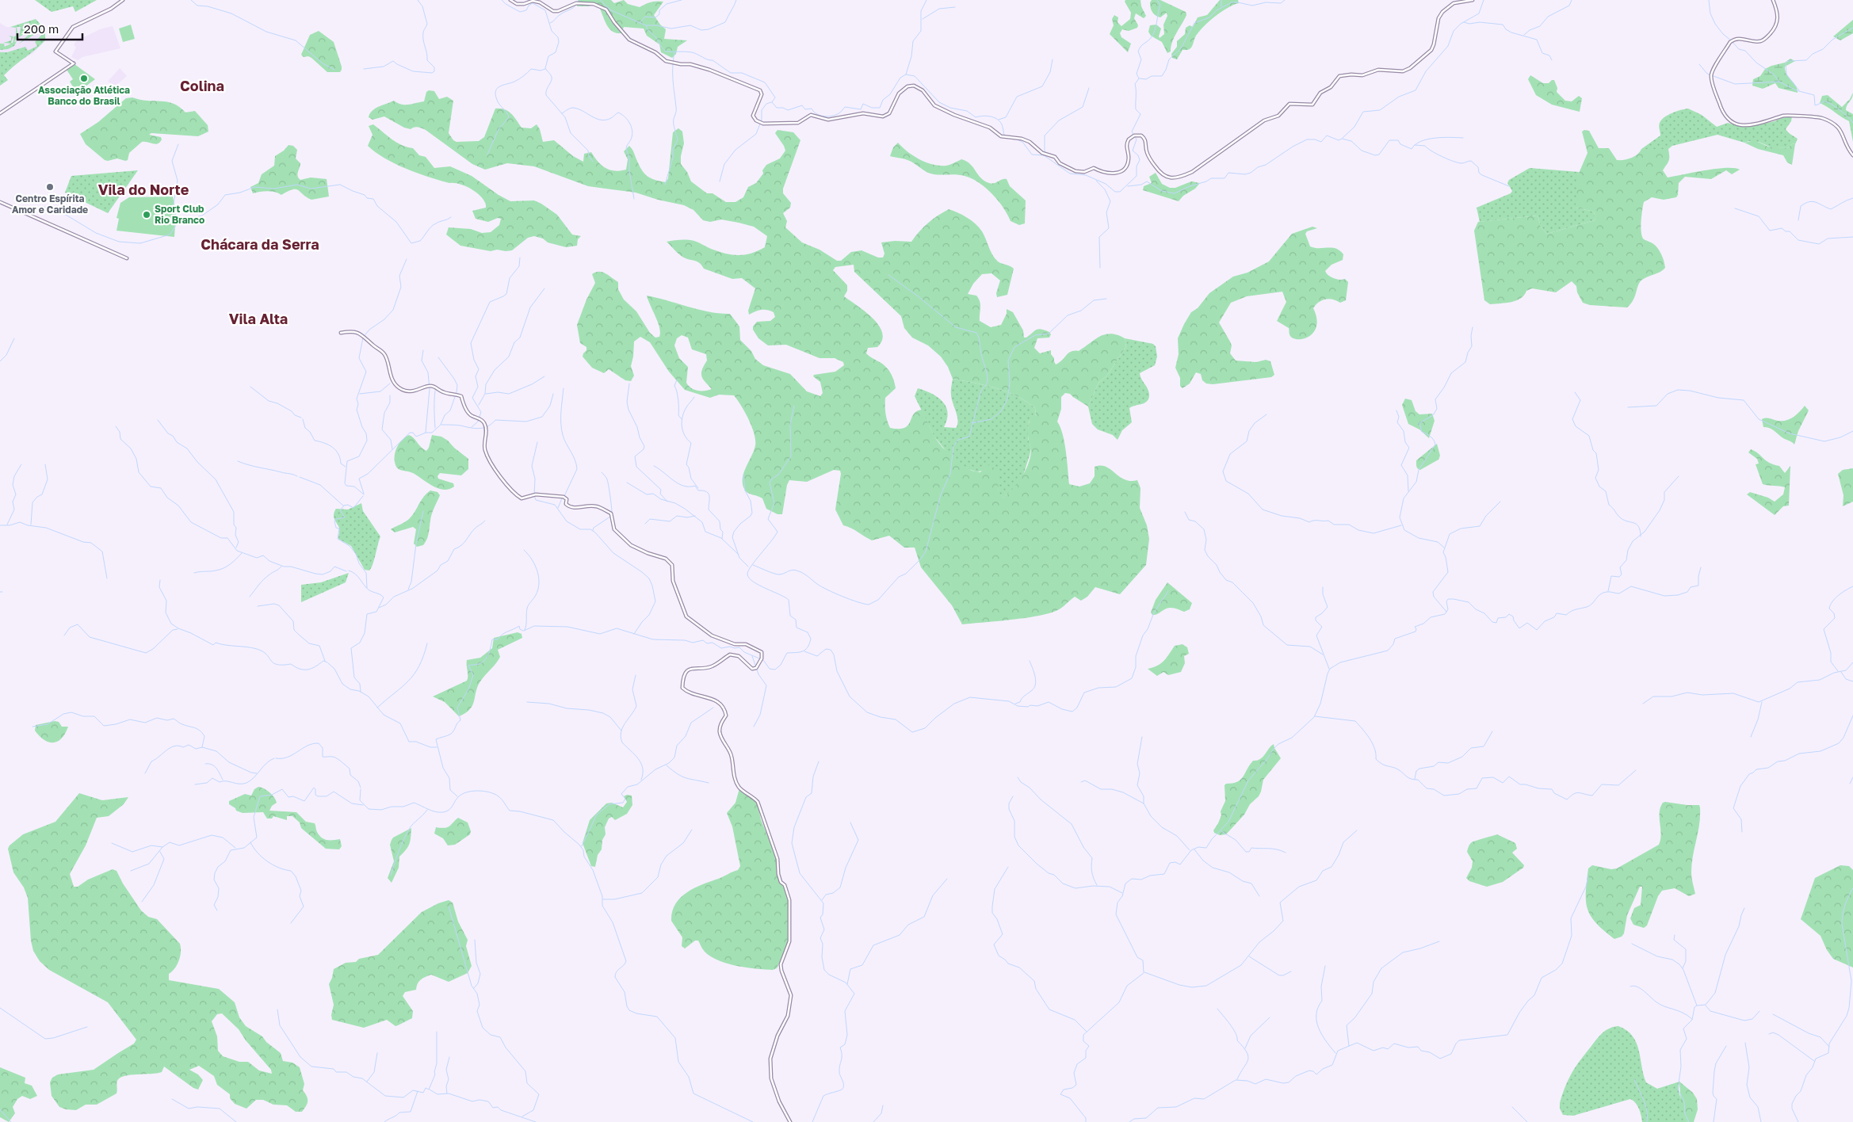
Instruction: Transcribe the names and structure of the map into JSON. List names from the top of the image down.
{
  "districts": [
    "Colina",
    "Vila do Norte",
    "Chácara da Serra",
    "Vila Alta"
  ],
  "places": ["Associação Atlética Banco do Brasil", "Centro Espírita Amor e Caridade", "Sport Club Rio Branco"],
  "scale_bar": "200 m"
}
